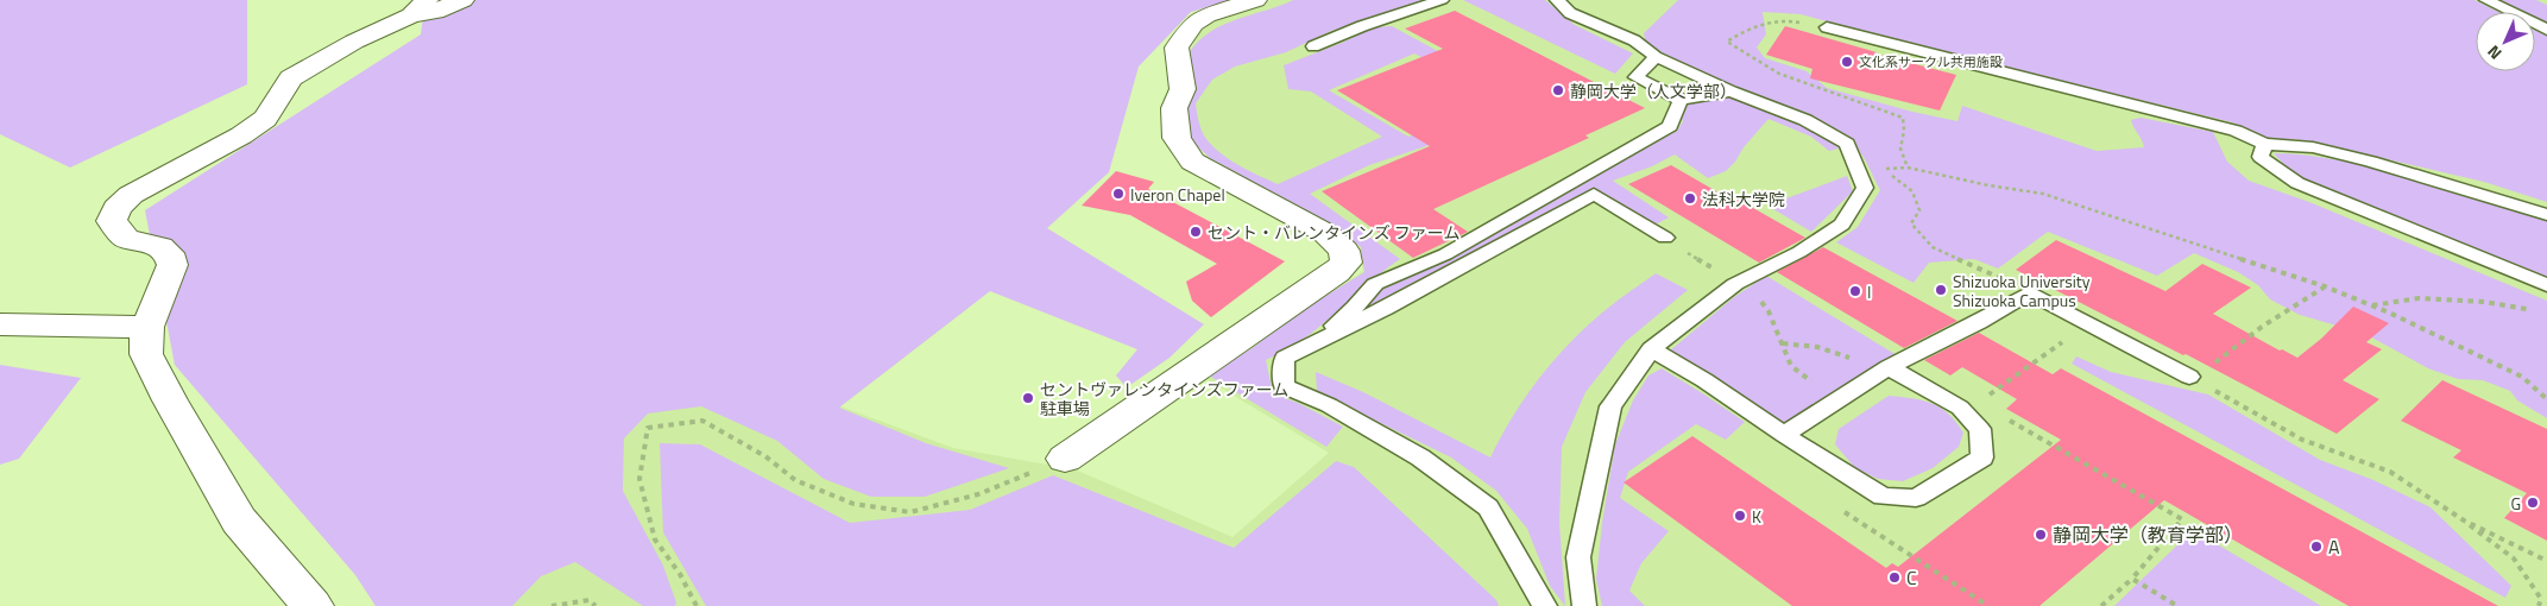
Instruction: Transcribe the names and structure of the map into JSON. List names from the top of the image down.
{
  "places": [
    "文化系サークル共用施設",
    "静岡大学（人文学部）",
    "Iveron Chapel",
    "法科大学院",
    "セント・バレンタインズ ファーム",
    "Shizuoka University Shizuoka Campus",
    "I",
    "セントヴァレンタインズファーム 駐車場",
    "G",
    "K",
    "静岡大学（教育学部）",
    "A",
    "C"
  ],
  "north": "bottom left"
}
